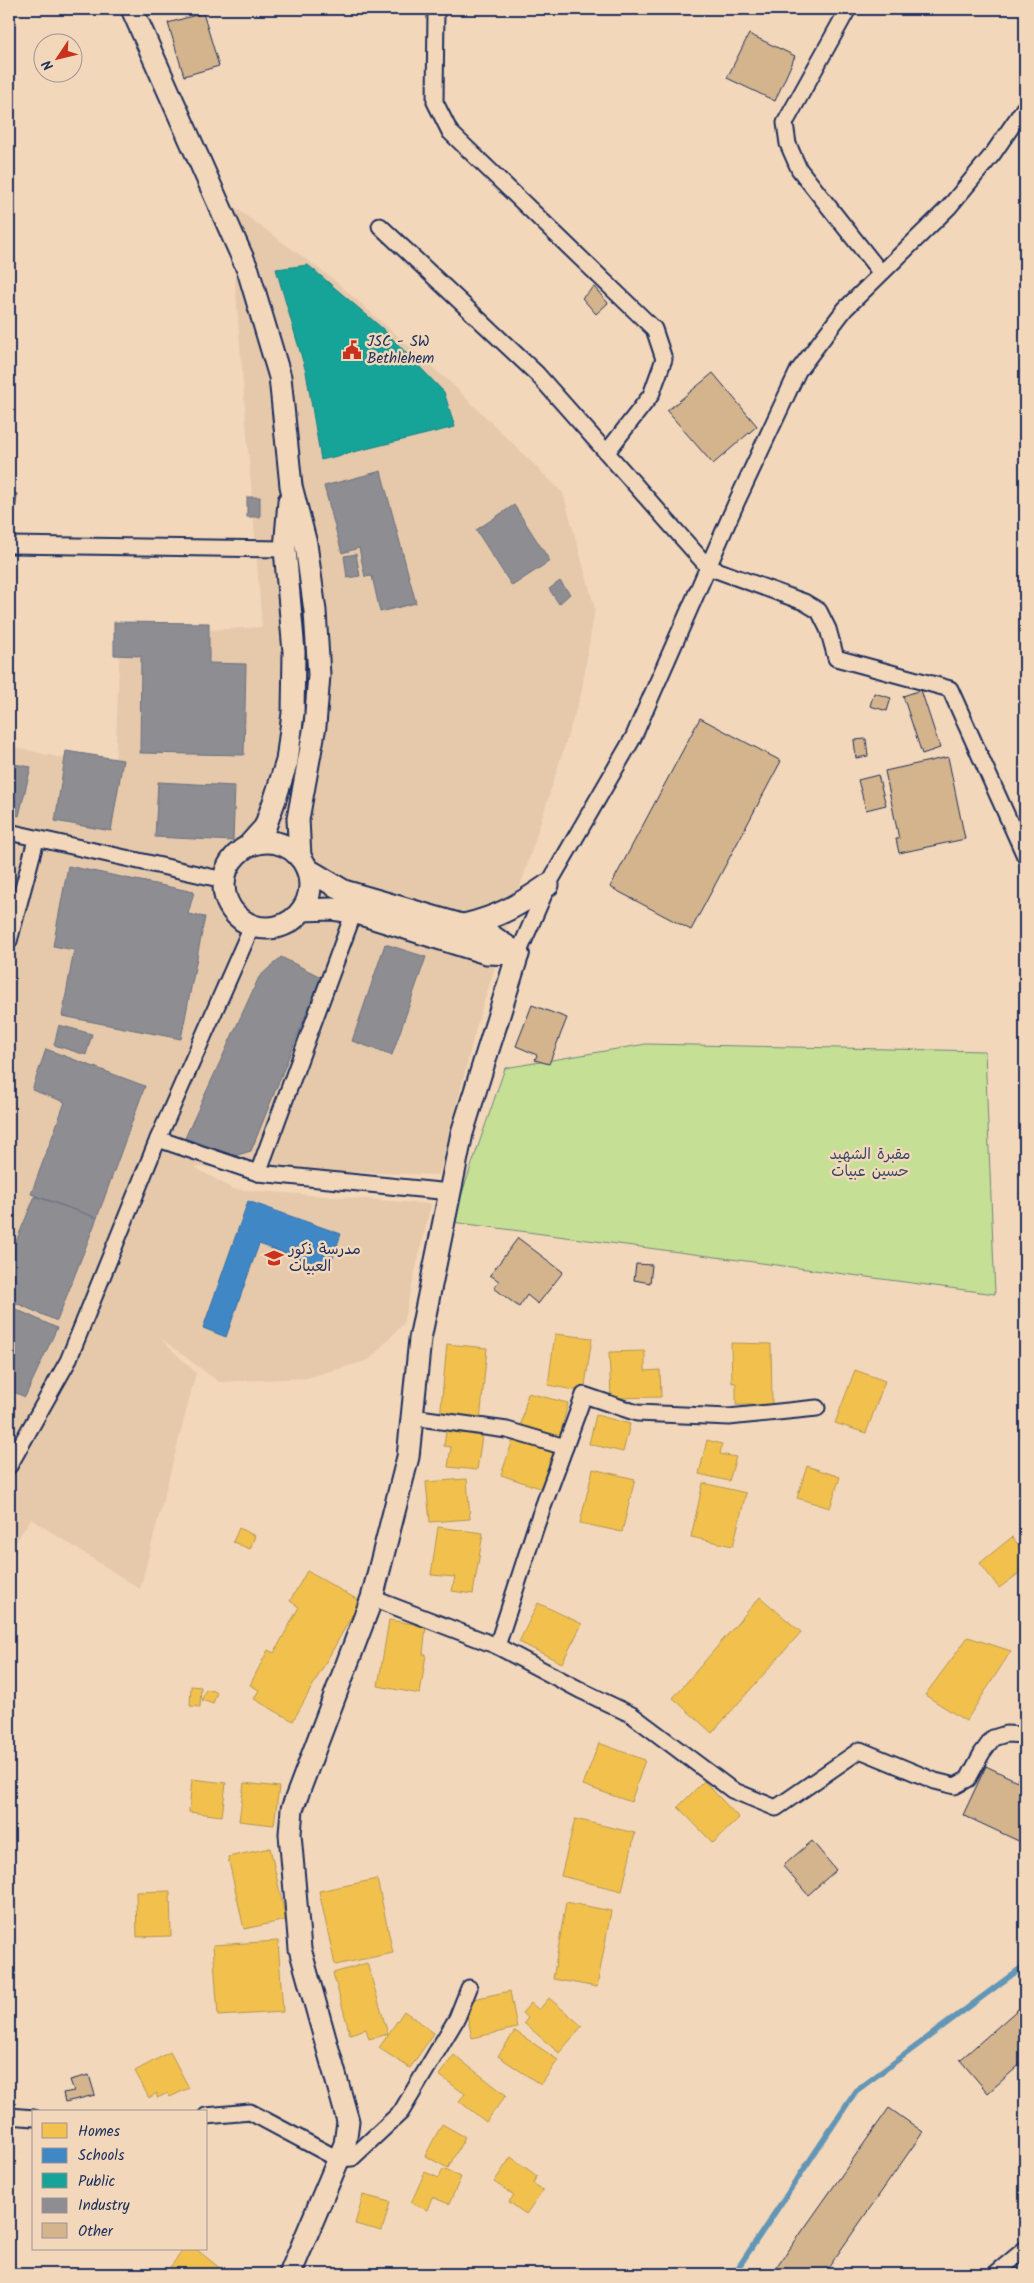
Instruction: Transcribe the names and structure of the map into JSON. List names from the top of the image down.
{
  "parks": ["مقبرة الشهيد حسين عبيات"],
  "places": {
    "public building": ["JSC - SW Bethlehem"],
    "school or university": ["مدرسة ذكور العبيات"]
  },
  "legend": [
    "Homes",
    "Schools",
    "Public",
    "Industry",
    "Other"
  ],
  "north": "bottom left"
}
